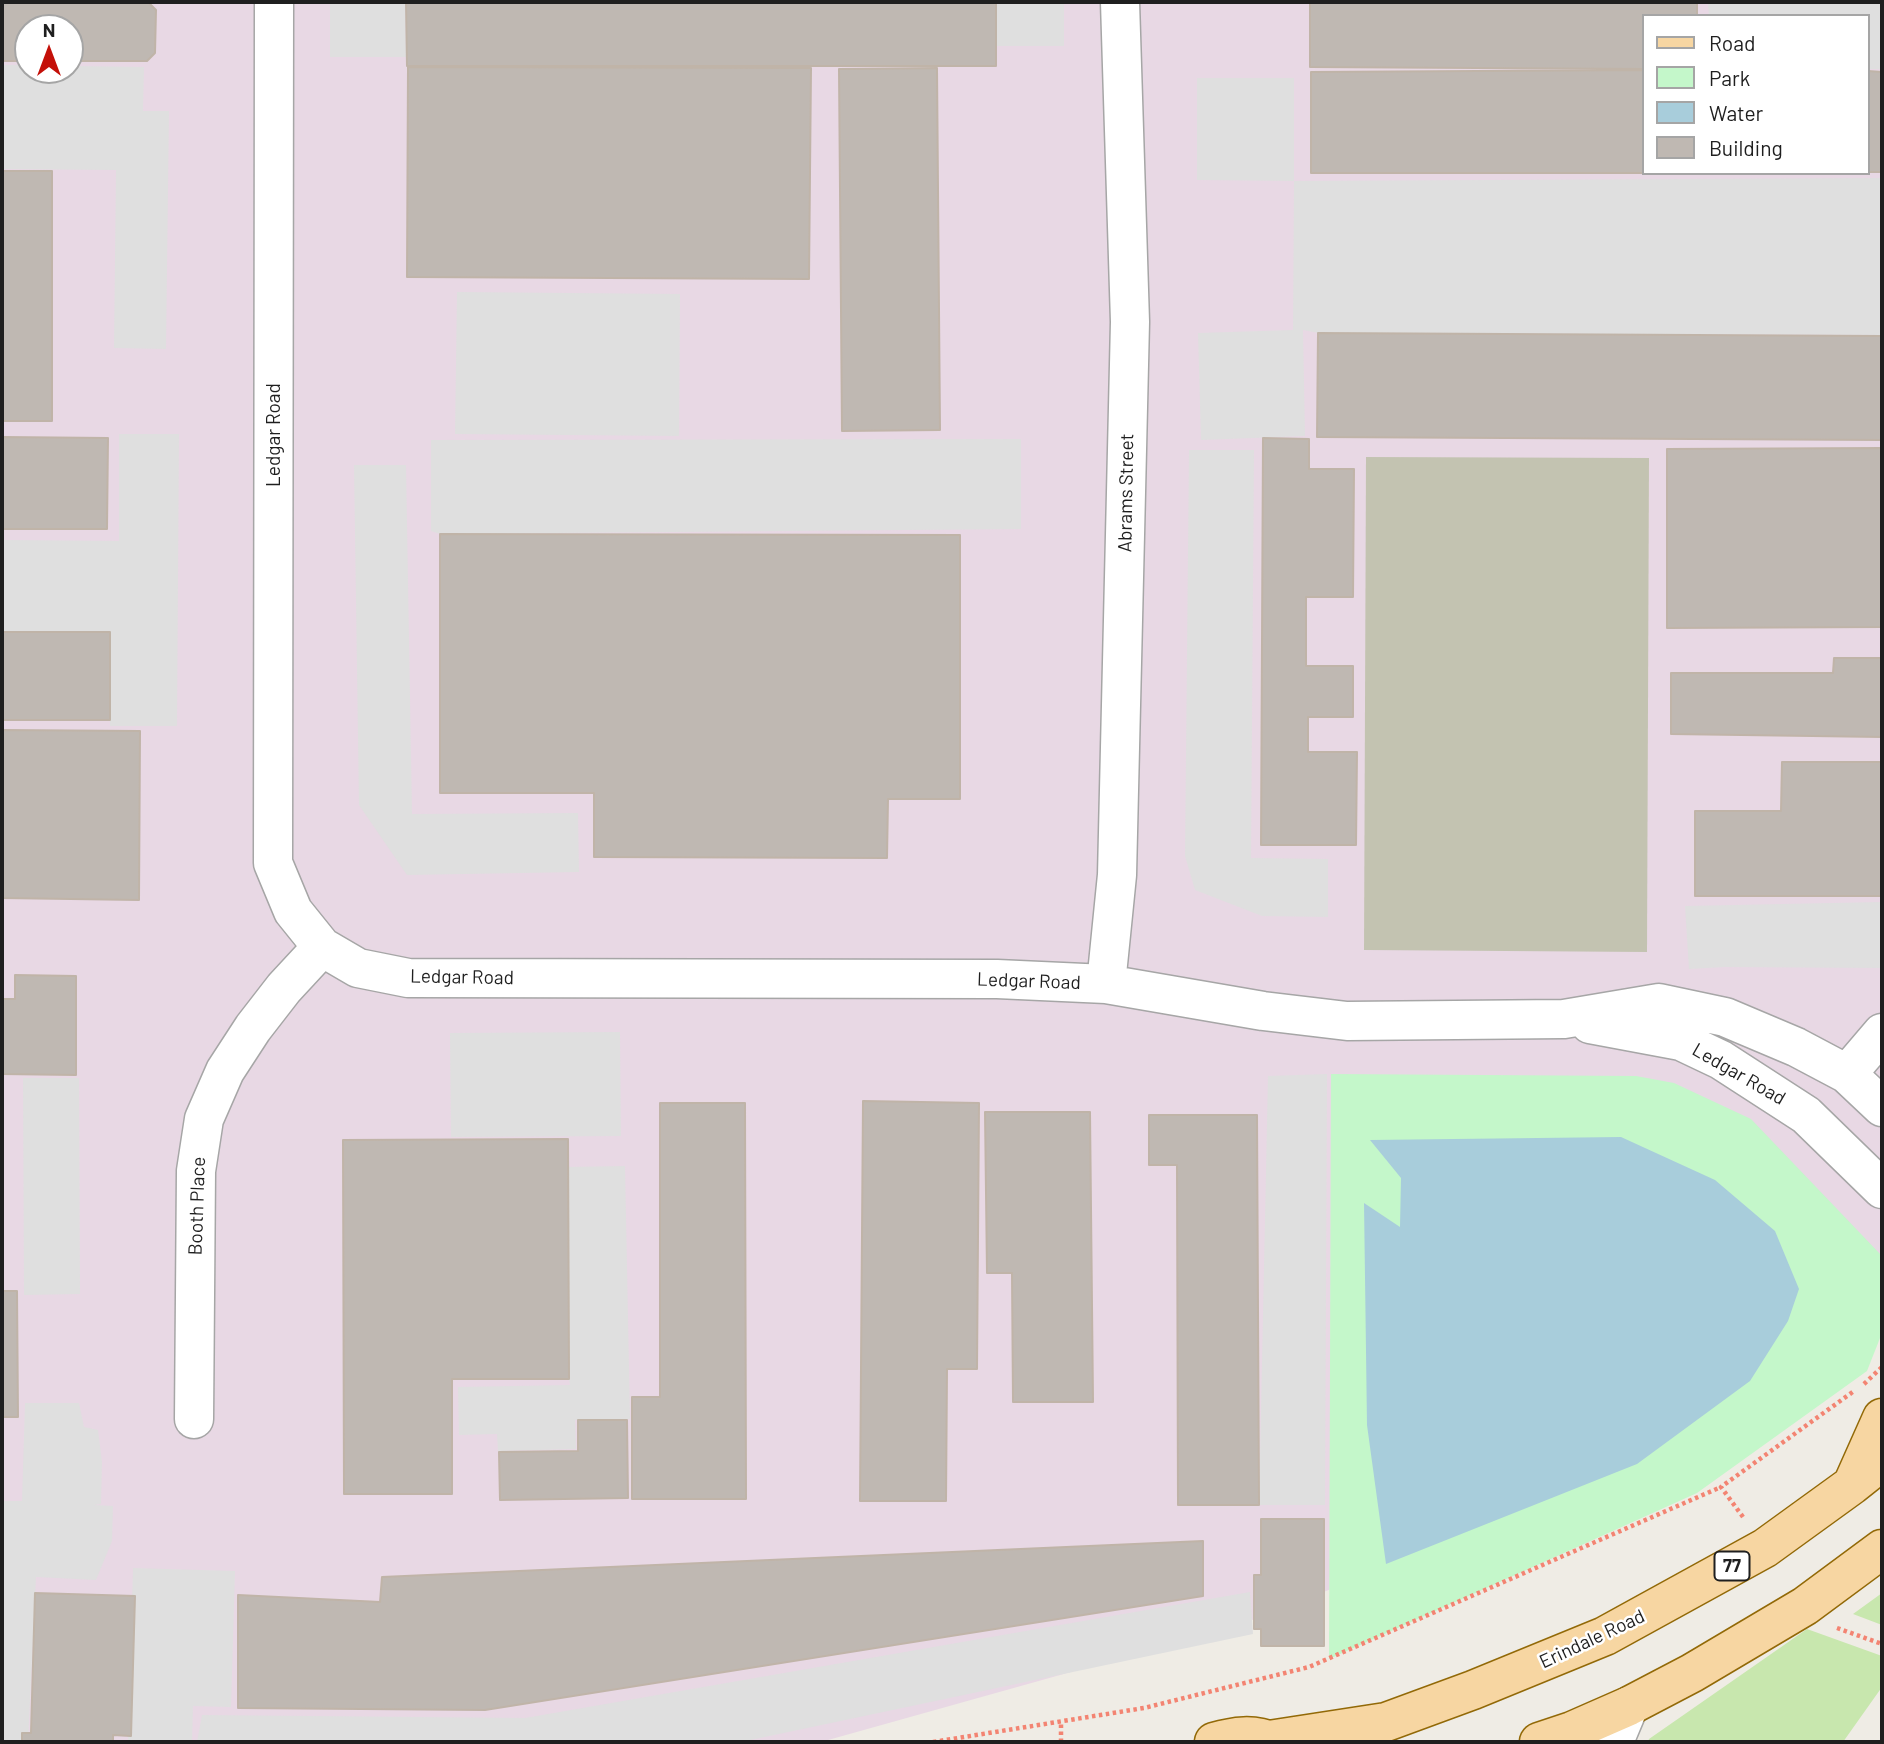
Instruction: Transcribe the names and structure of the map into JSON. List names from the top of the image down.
{
  "streets": {
    "main road": ["77", "Erindale Road"],
    "street": ["Ledgar Road", "Abrams Street", "Booth Place"]
  },
  "crossings": [
    ["Ledgar Road", "Abrams Street"],
    ["Ledgar Road", "Booth Place"]
  ],
  "legend": [
    "Road",
    "Park",
    "Water",
    "Building"
  ],
  "north": "top"
}
